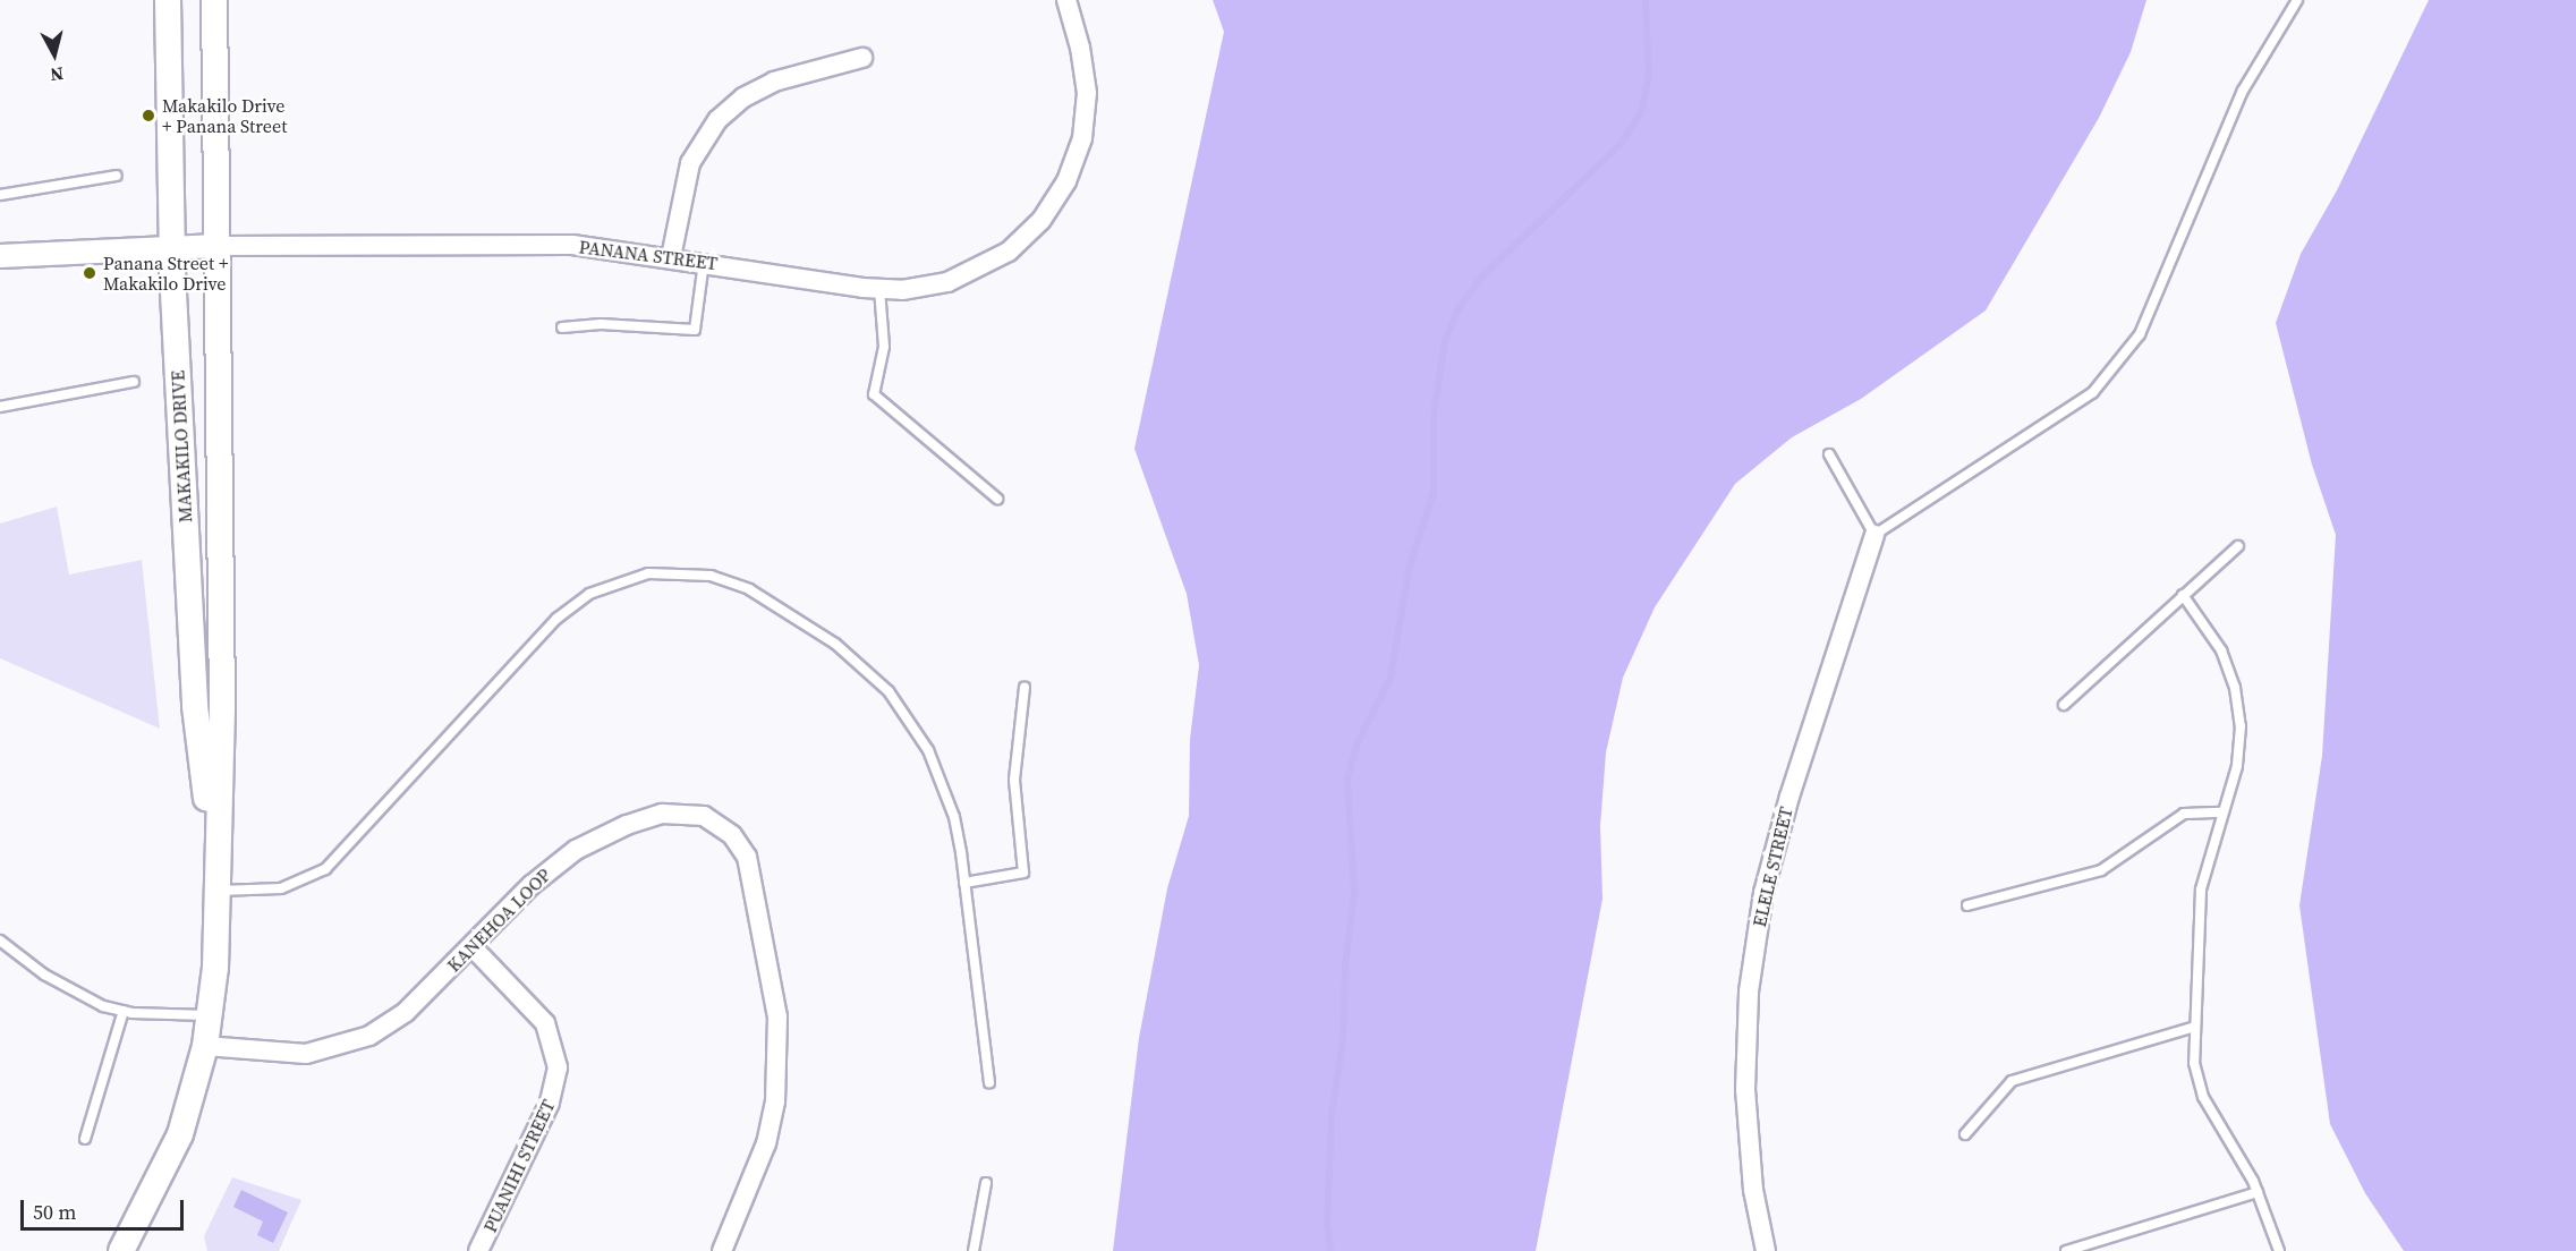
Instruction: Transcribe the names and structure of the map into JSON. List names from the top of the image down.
{
  "streets": {
    "main road": ["MAKAKILO DRIVE"],
    "street": [
      "PANANA STREET",
      "ELELE STREET",
      "KANEHOA LOOP",
      "PUANIHI STREET"
    ]
  },
  "crossings": [
    ["PANANA STREET", "MAKAKILO DRIVE"],
    ["MAKAKILO DRIVE", "KANEHOA LOOP"],
    ["KANEHOA LOOP", "PUANIHI STREET"]
  ],
  "places": ["Makakilo Drive + Panana Street", "Panana Street + Makakilo Drive"],
  "scale_bar": "50 m",
  "north": "bottom"
}
